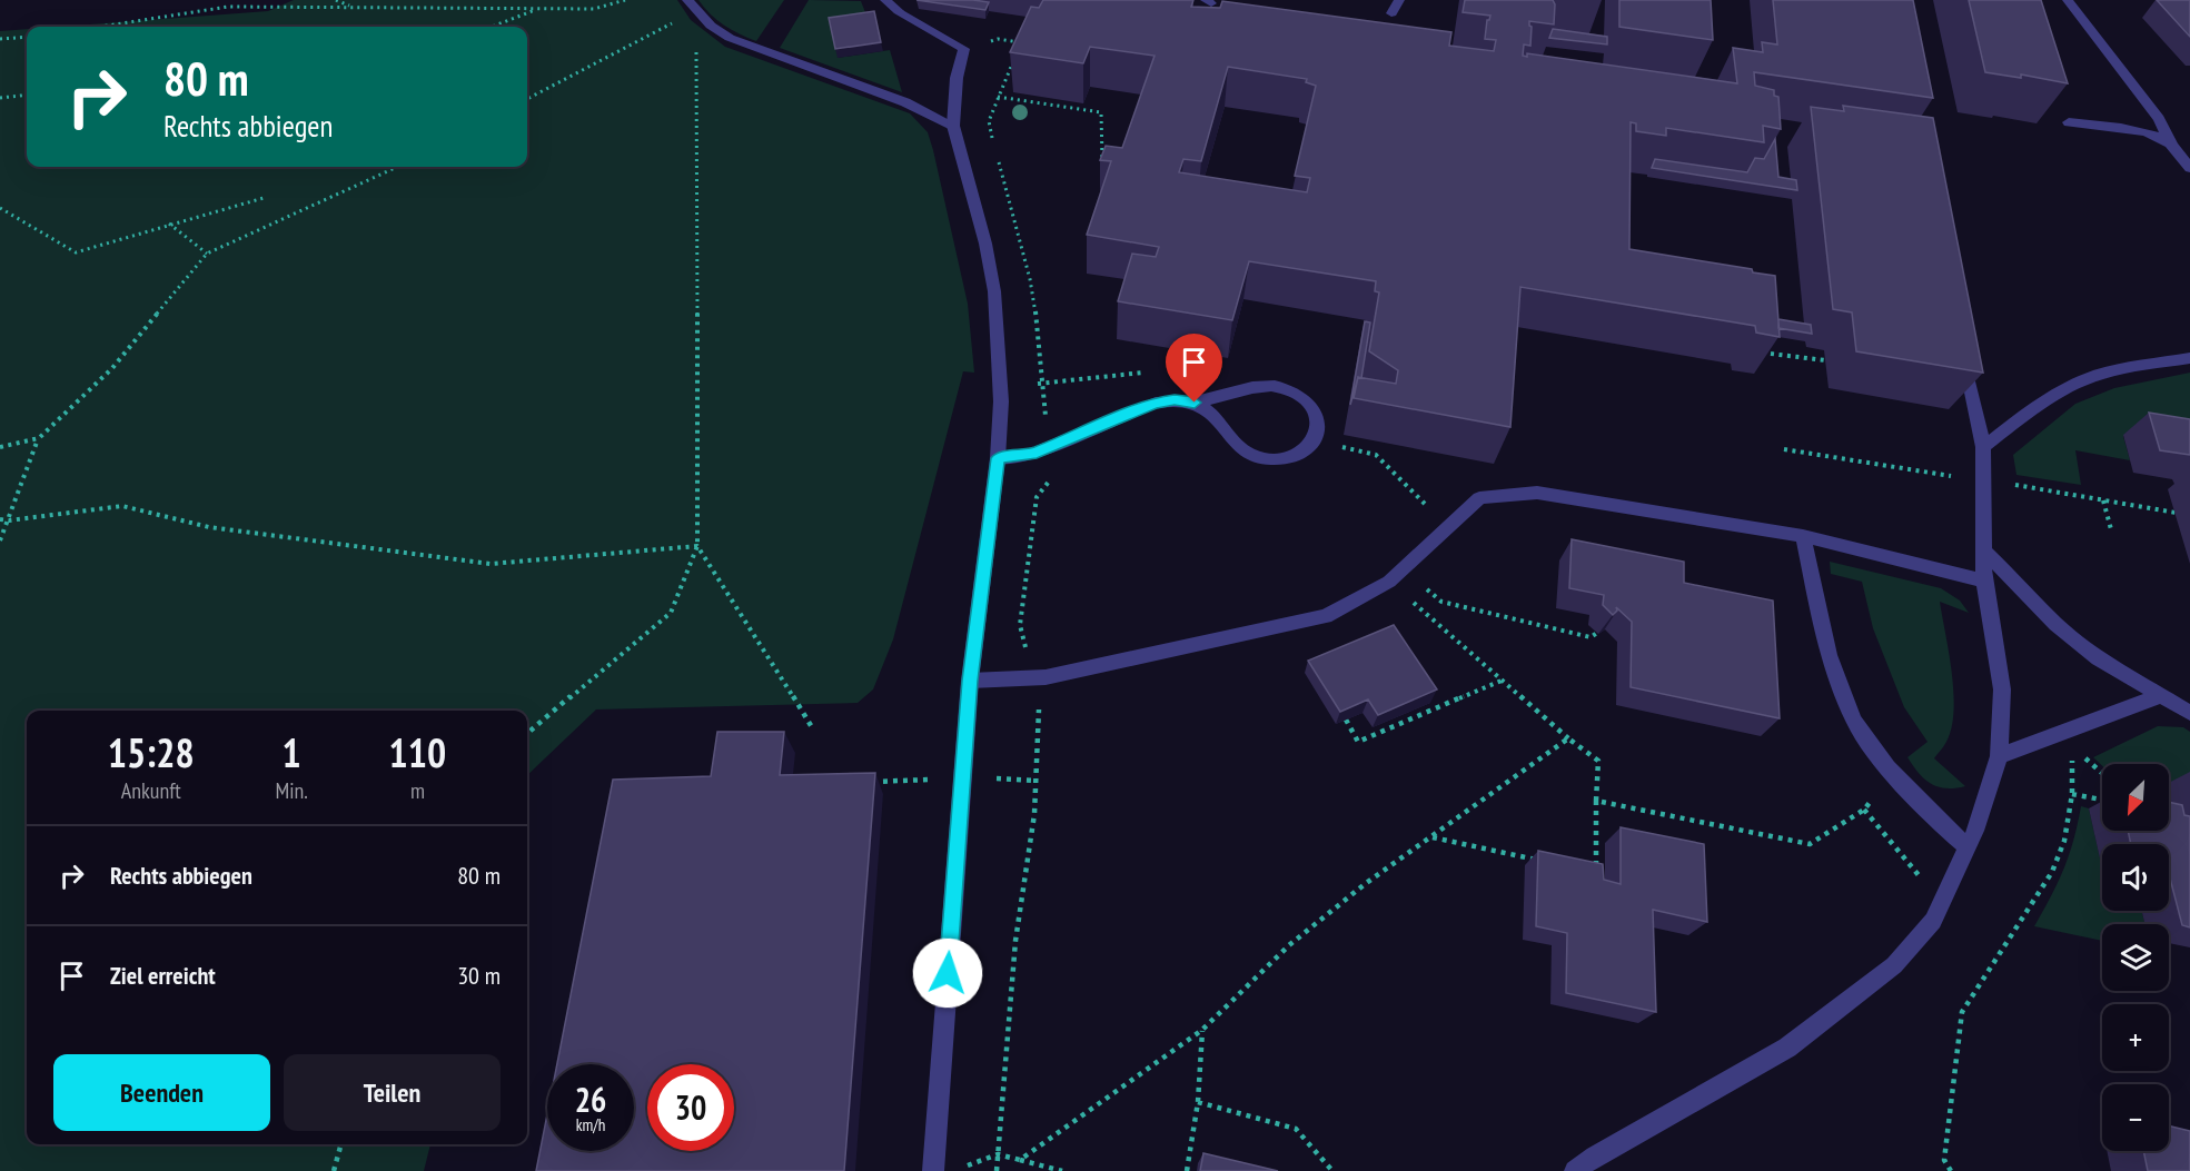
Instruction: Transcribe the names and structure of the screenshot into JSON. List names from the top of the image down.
{
  "north": "bottom left",
  "page": {
    "turn": ["80 m", "Rechts abbiegen"],
    "eta": [
      "15:28",
      "Ankunft",
      "1",
      "Min.",
      "110",
      "m"
    ],
    "map_buttons": ["+", "−"],
    "list": [
      {
        "name": "Rechts abbiegen",
        "value": "80 m"
      },
      {
        "name": "Ziel erreicht",
        "value": "30 m"
      }
    ],
    "buttons": ["Beenden", "Teilen"],
    "speed": "26 km/h",
    "limit": "30"
  }
}
